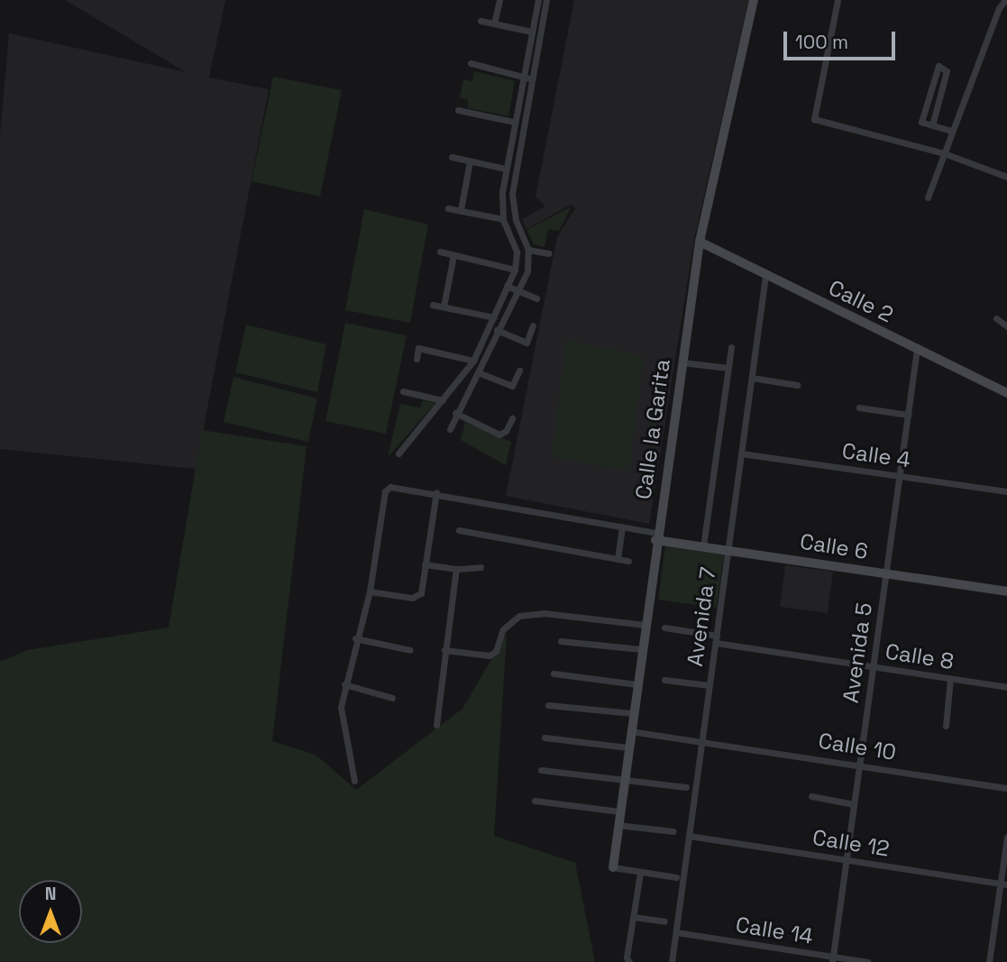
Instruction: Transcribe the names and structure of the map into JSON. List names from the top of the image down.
{
  "streets": {
    "street": [
      "Calle 2",
      "Calle la Garita",
      "Calle 4",
      "Calle 6",
      "Avenida 7",
      "Avenida 5",
      "Calle 8",
      "Calle 10",
      "Calle 12",
      "Calle 14"
    ]
  },
  "crossings": [
    ["Calle 2", "Calle la Garita"],
    ["Calle 2", "Avenida 7"],
    ["Calle 2", "Avenida 5"],
    ["Calle la Garita", "Calle 6"],
    ["Calle la Garita", "Calle 10"],
    ["Calle 4", "Avenida 7"],
    ["Calle 4", "Avenida 5"],
    ["Calle 6", "Avenida 7"],
    ["Calle 6", "Avenida 5"],
    ["Avenida 7", "Calle 8"],
    ["Avenida 7", "Calle 10"],
    ["Avenida 7", "Calle 12"],
    ["Avenida 7", "Calle 14"],
    ["Avenida 5", "Calle 8"],
    ["Avenida 5", "Calle 10"],
    ["Avenida 5", "Calle 12"],
    ["Avenida 5", "Calle 14"]
  ],
  "scale_bar": "100 m",
  "north": "top"
}
